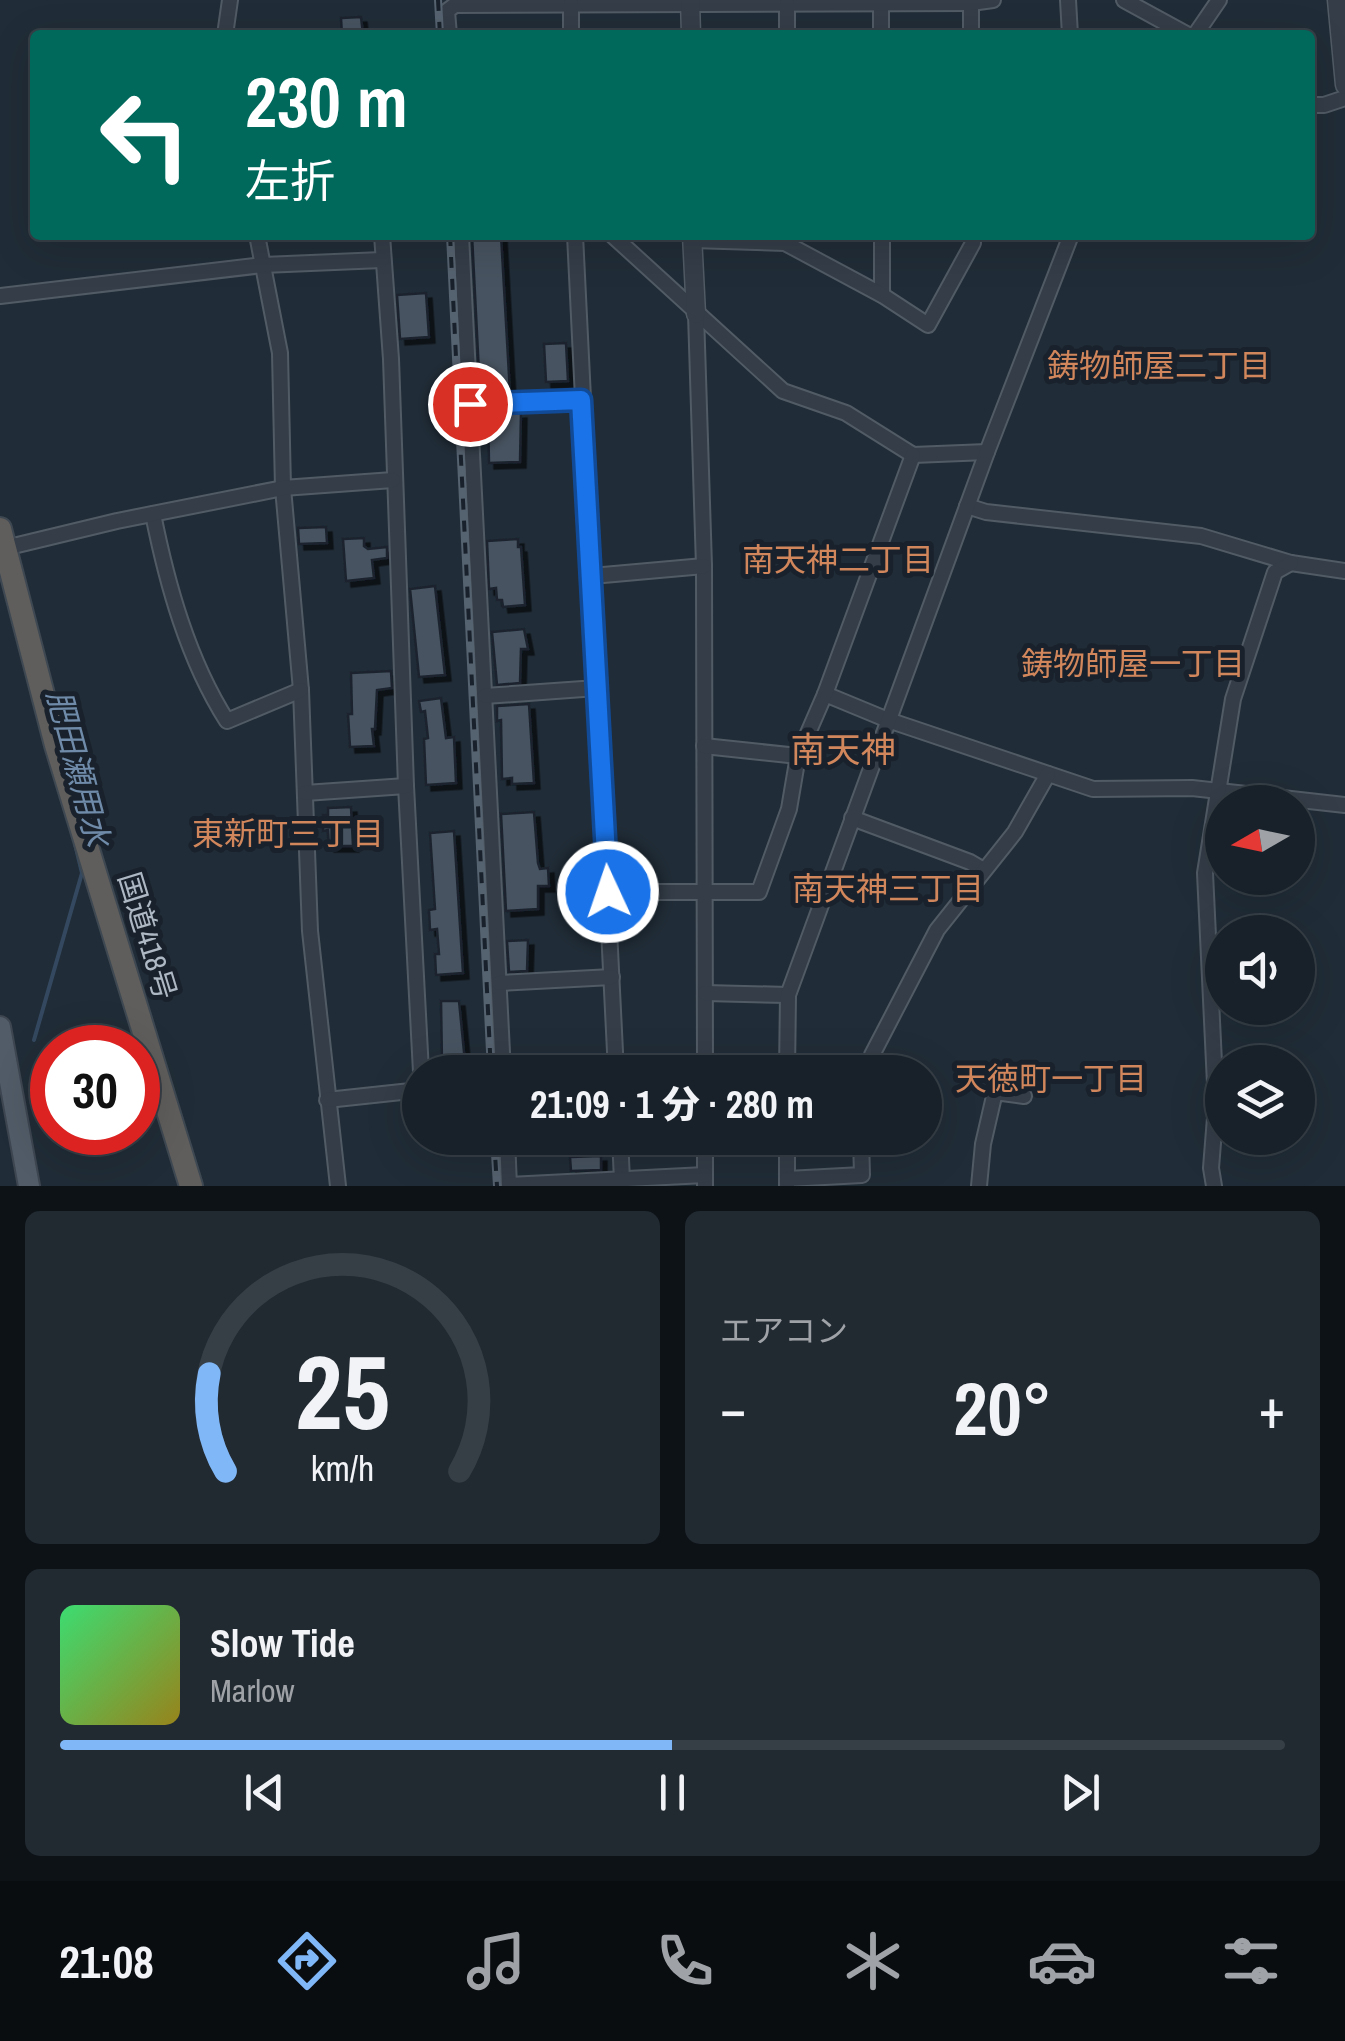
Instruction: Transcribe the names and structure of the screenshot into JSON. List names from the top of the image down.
{
  "streets": {
    "highway": ["国道418号"]
  },
  "districts": [
    "鋳物師屋二丁目",
    "南天神二丁目",
    "鋳物師屋一丁目",
    "南天神",
    "東新町三丁目",
    "南天神三丁目",
    "天徳町一丁目"
  ],
  "water": ["肥田瀬用水"],
  "north": "left",
  "page": {
    "turn": ["230 m", "左折"],
    "limit": "30",
    "trip": "21:09 · 1 分 · 280 m",
    "tile": "エアコン",
    "heat": ["−", "20°", "+"],
    "song": ["Slow Tide", "Marlow"],
    "tabs": "21:08",
    "gauge": ["25", "km/h"]
  }
}
